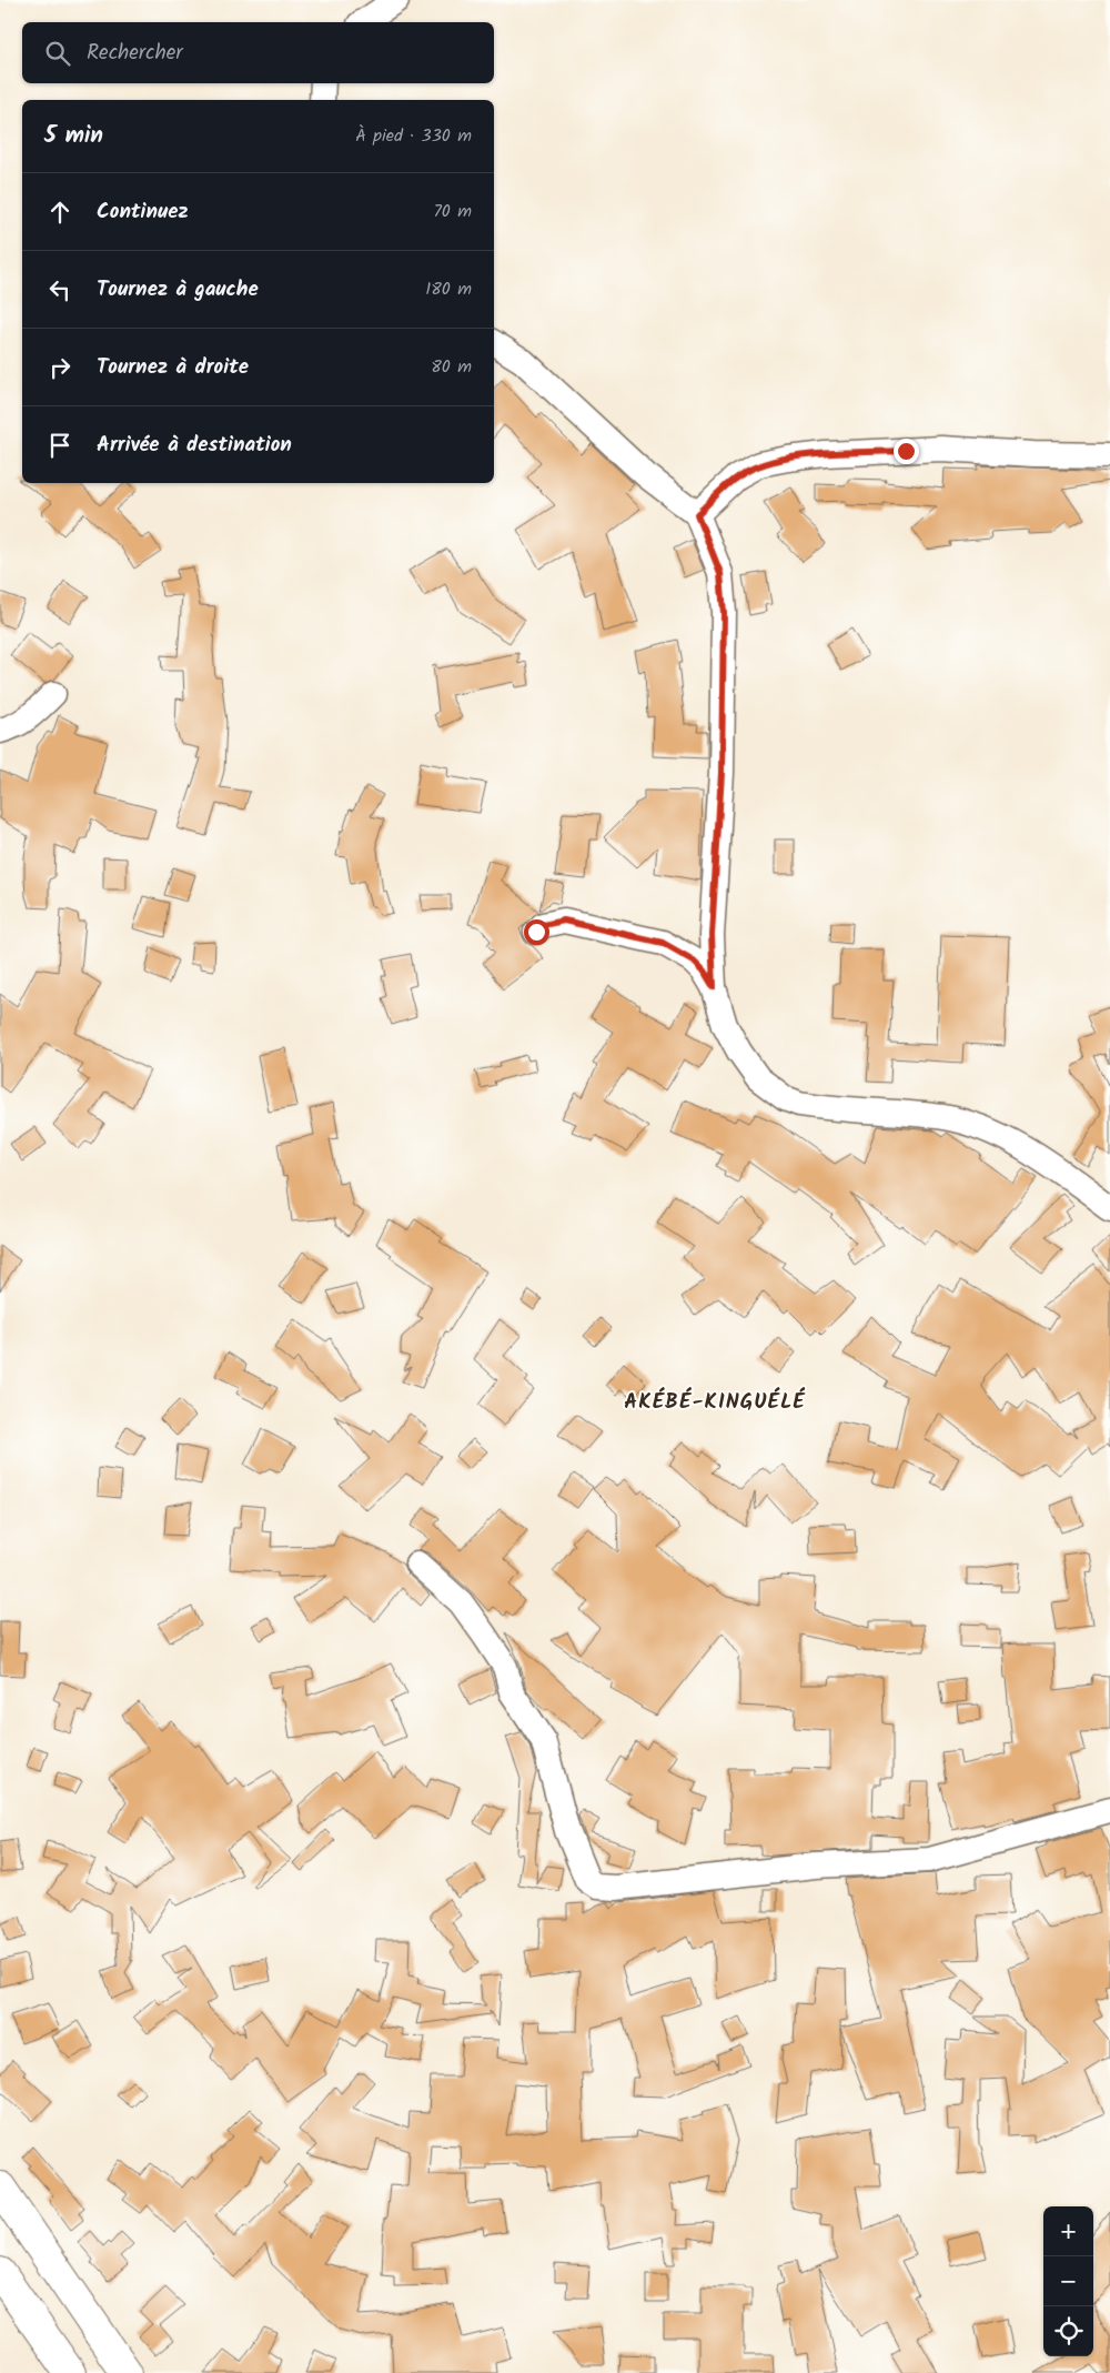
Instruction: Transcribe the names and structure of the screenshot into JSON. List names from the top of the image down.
{
  "districts": ["AKÉBÉ-KINGUÉLÉ"],
  "page": {
    "search": "Rechercher",
    "heading": ["5 min", "À pied · 330 m"],
    "list": [
      ["Continuez", "70 m"],
      ["Tournez à gauche", "180 m"],
      ["Tournez à droite", "80 m"],
      "Arrivée à destination"
    ],
    "map_buttons": ["+", "−"]
  }
}
